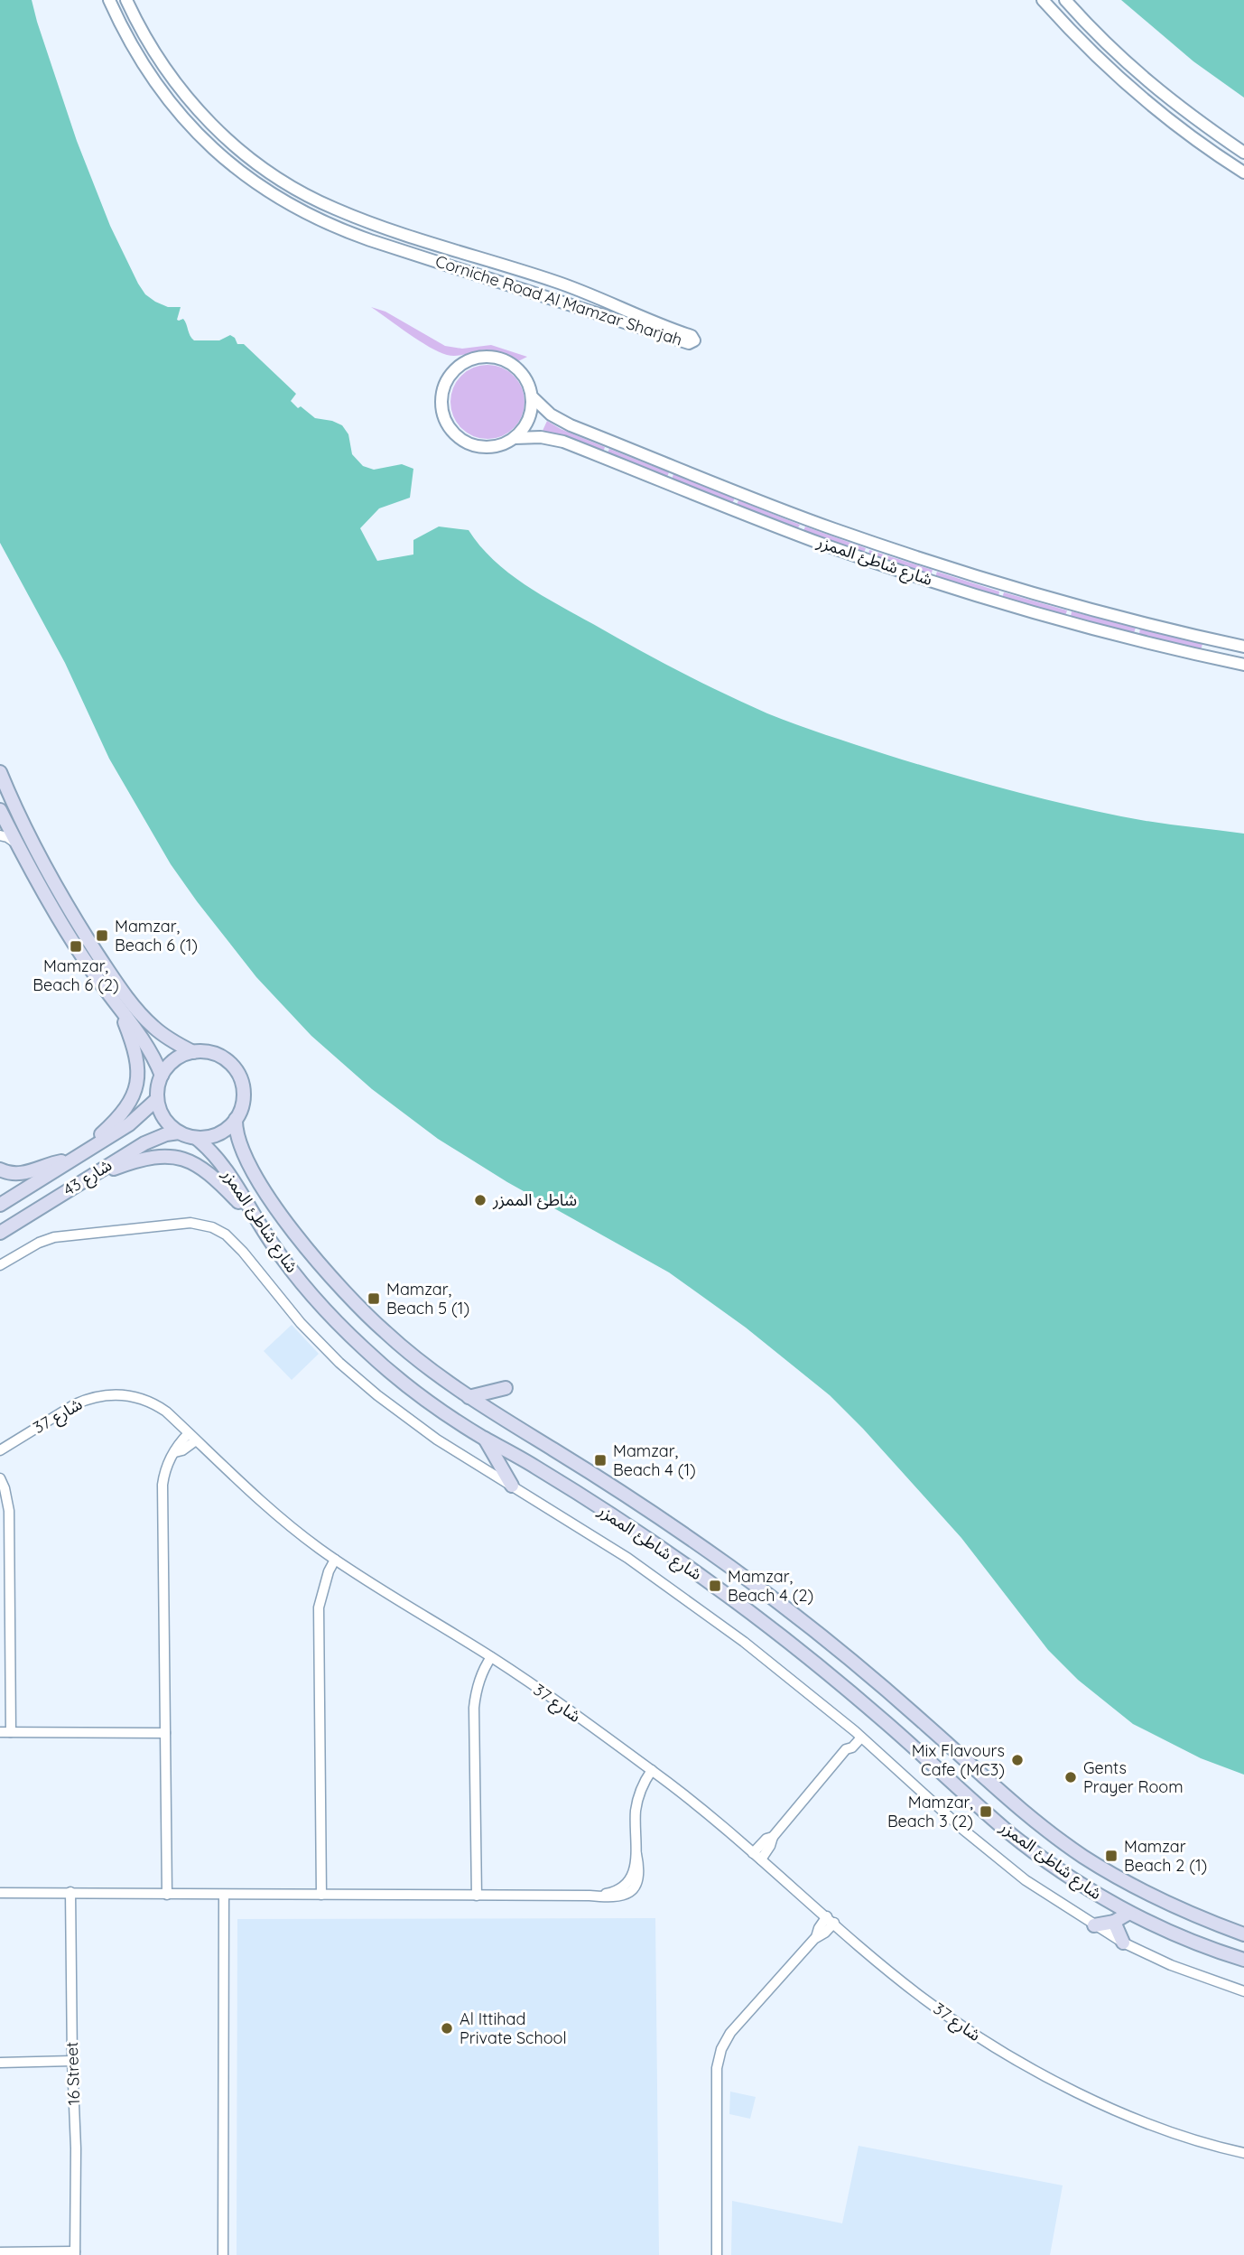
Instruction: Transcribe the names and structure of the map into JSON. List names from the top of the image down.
{
  "streets": {
    "main road": ["شارع شاطئ الممزر", "شارع 43"],
    "street": ["Corniche Road Al Mamzar Sharjah", "شارع 37", "16 Street"]
  },
  "crossings": [
    ["شارع شاطئ الممزر", "شارع 43"]
  ],
  "places": {
    "transit": [
      "Mamzar, Beach 6 (1)",
      "Mamzar, Beach 6 (2)",
      "Mamzar, Beach 5 (1)",
      "Mamzar, Beach 4 (1)",
      "Mamzar, Beach 4 (2)",
      "Mamzar, Beach 3 (2)",
      "Mamzar Beach 2 (1)"
    ],
    "other": [
      "شاطئ الممزر",
      "Mix Flavours Cafe (MC3)",
      "Gents Prayer Room",
      "Al Ittihad Private School"
    ]
  }
}
